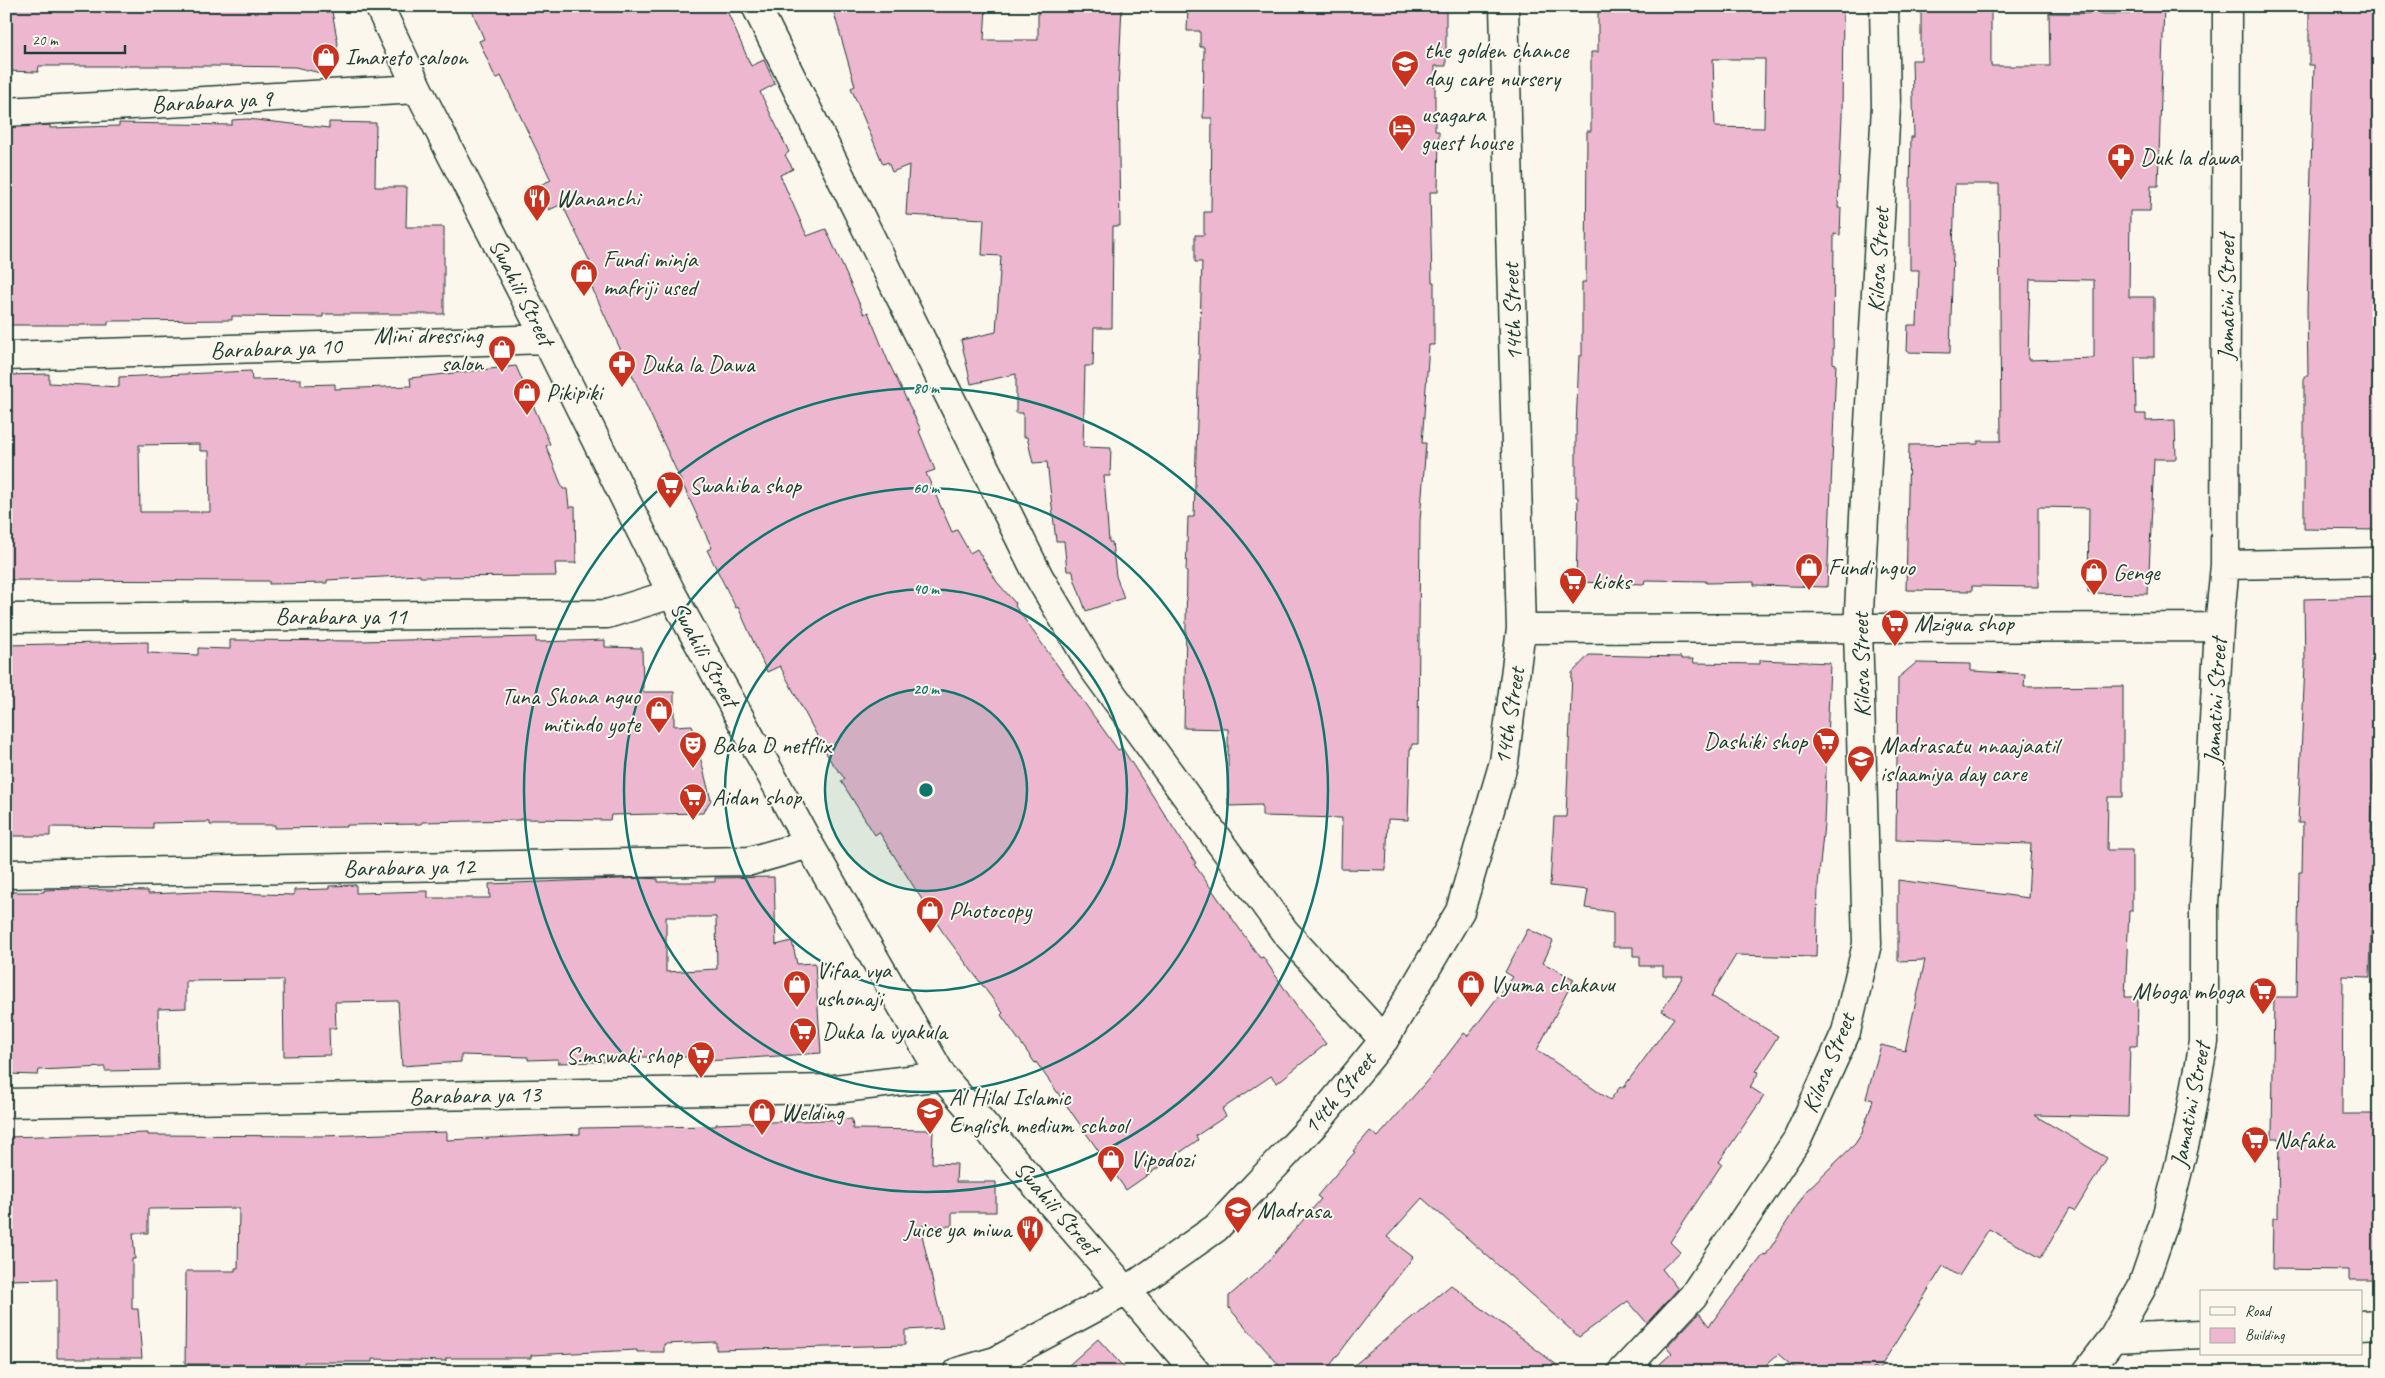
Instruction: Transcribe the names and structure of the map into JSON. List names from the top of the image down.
{
  "streets": {
    "street": [
      "Barabara ya 9",
      "Kilosa Street",
      "Swahili Street",
      "Jamatini Street",
      "14th Street",
      "Barabara ya 10",
      "Barabara ya 11",
      "Barabara ya 12",
      "Barabara ya 13"
    ]
  },
  "crossings": [
    ["Barabara ya 9", "Swahili Street"],
    ["Swahili Street", "14th Street"],
    ["Swahili Street", "Barabara ya 10"],
    ["Swahili Street", "Barabara ya 11"],
    ["Swahili Street", "Barabara ya 12"],
    ["Swahili Street", "Barabara ya 13"]
  ],
  "places": {
    "shop": [
      "Imareto saloon",
      "Fundi minja mafriji used",
      "Mini dressing salon",
      "Pikipiki",
      "Fundi nguo",
      "Genge",
      "Tuna Shona nguo mitindo yote",
      "Photocopy",
      "Vifaa vya ushonaji",
      "Vyuma chakavu",
      "Welding",
      "Vipodozi"
    ],
    "school or university": [
      "the golden chance day care nursery",
      "Madrasatu nnaajaatil islaamiya day care",
      "Al Hilal Islamic English medium school",
      "Madrasa"
    ],
    "hotel": ["usagara guest house"],
    "pharmacy": ["Duk la dawa", "Duka la Dawa"],
    "restaurant": ["Wananchi", "Juice ya miwa"],
    "supermarket": [
      "Swahiba shop",
      "kioks",
      "Mzigua shop",
      "Dashiki shop",
      "Aidan shop",
      "Mboga mboga",
      "Duka la vyakula",
      "S.mswaki shop",
      "Nafaka"
    ],
    "theatre": ["Baba D netflix"]
  },
  "legend": ["Road", "Building"],
  "scale_bar": "20 m",
  "rings": [
    "80 m",
    "60 m",
    "40 m",
    "20 m"
  ]
}
